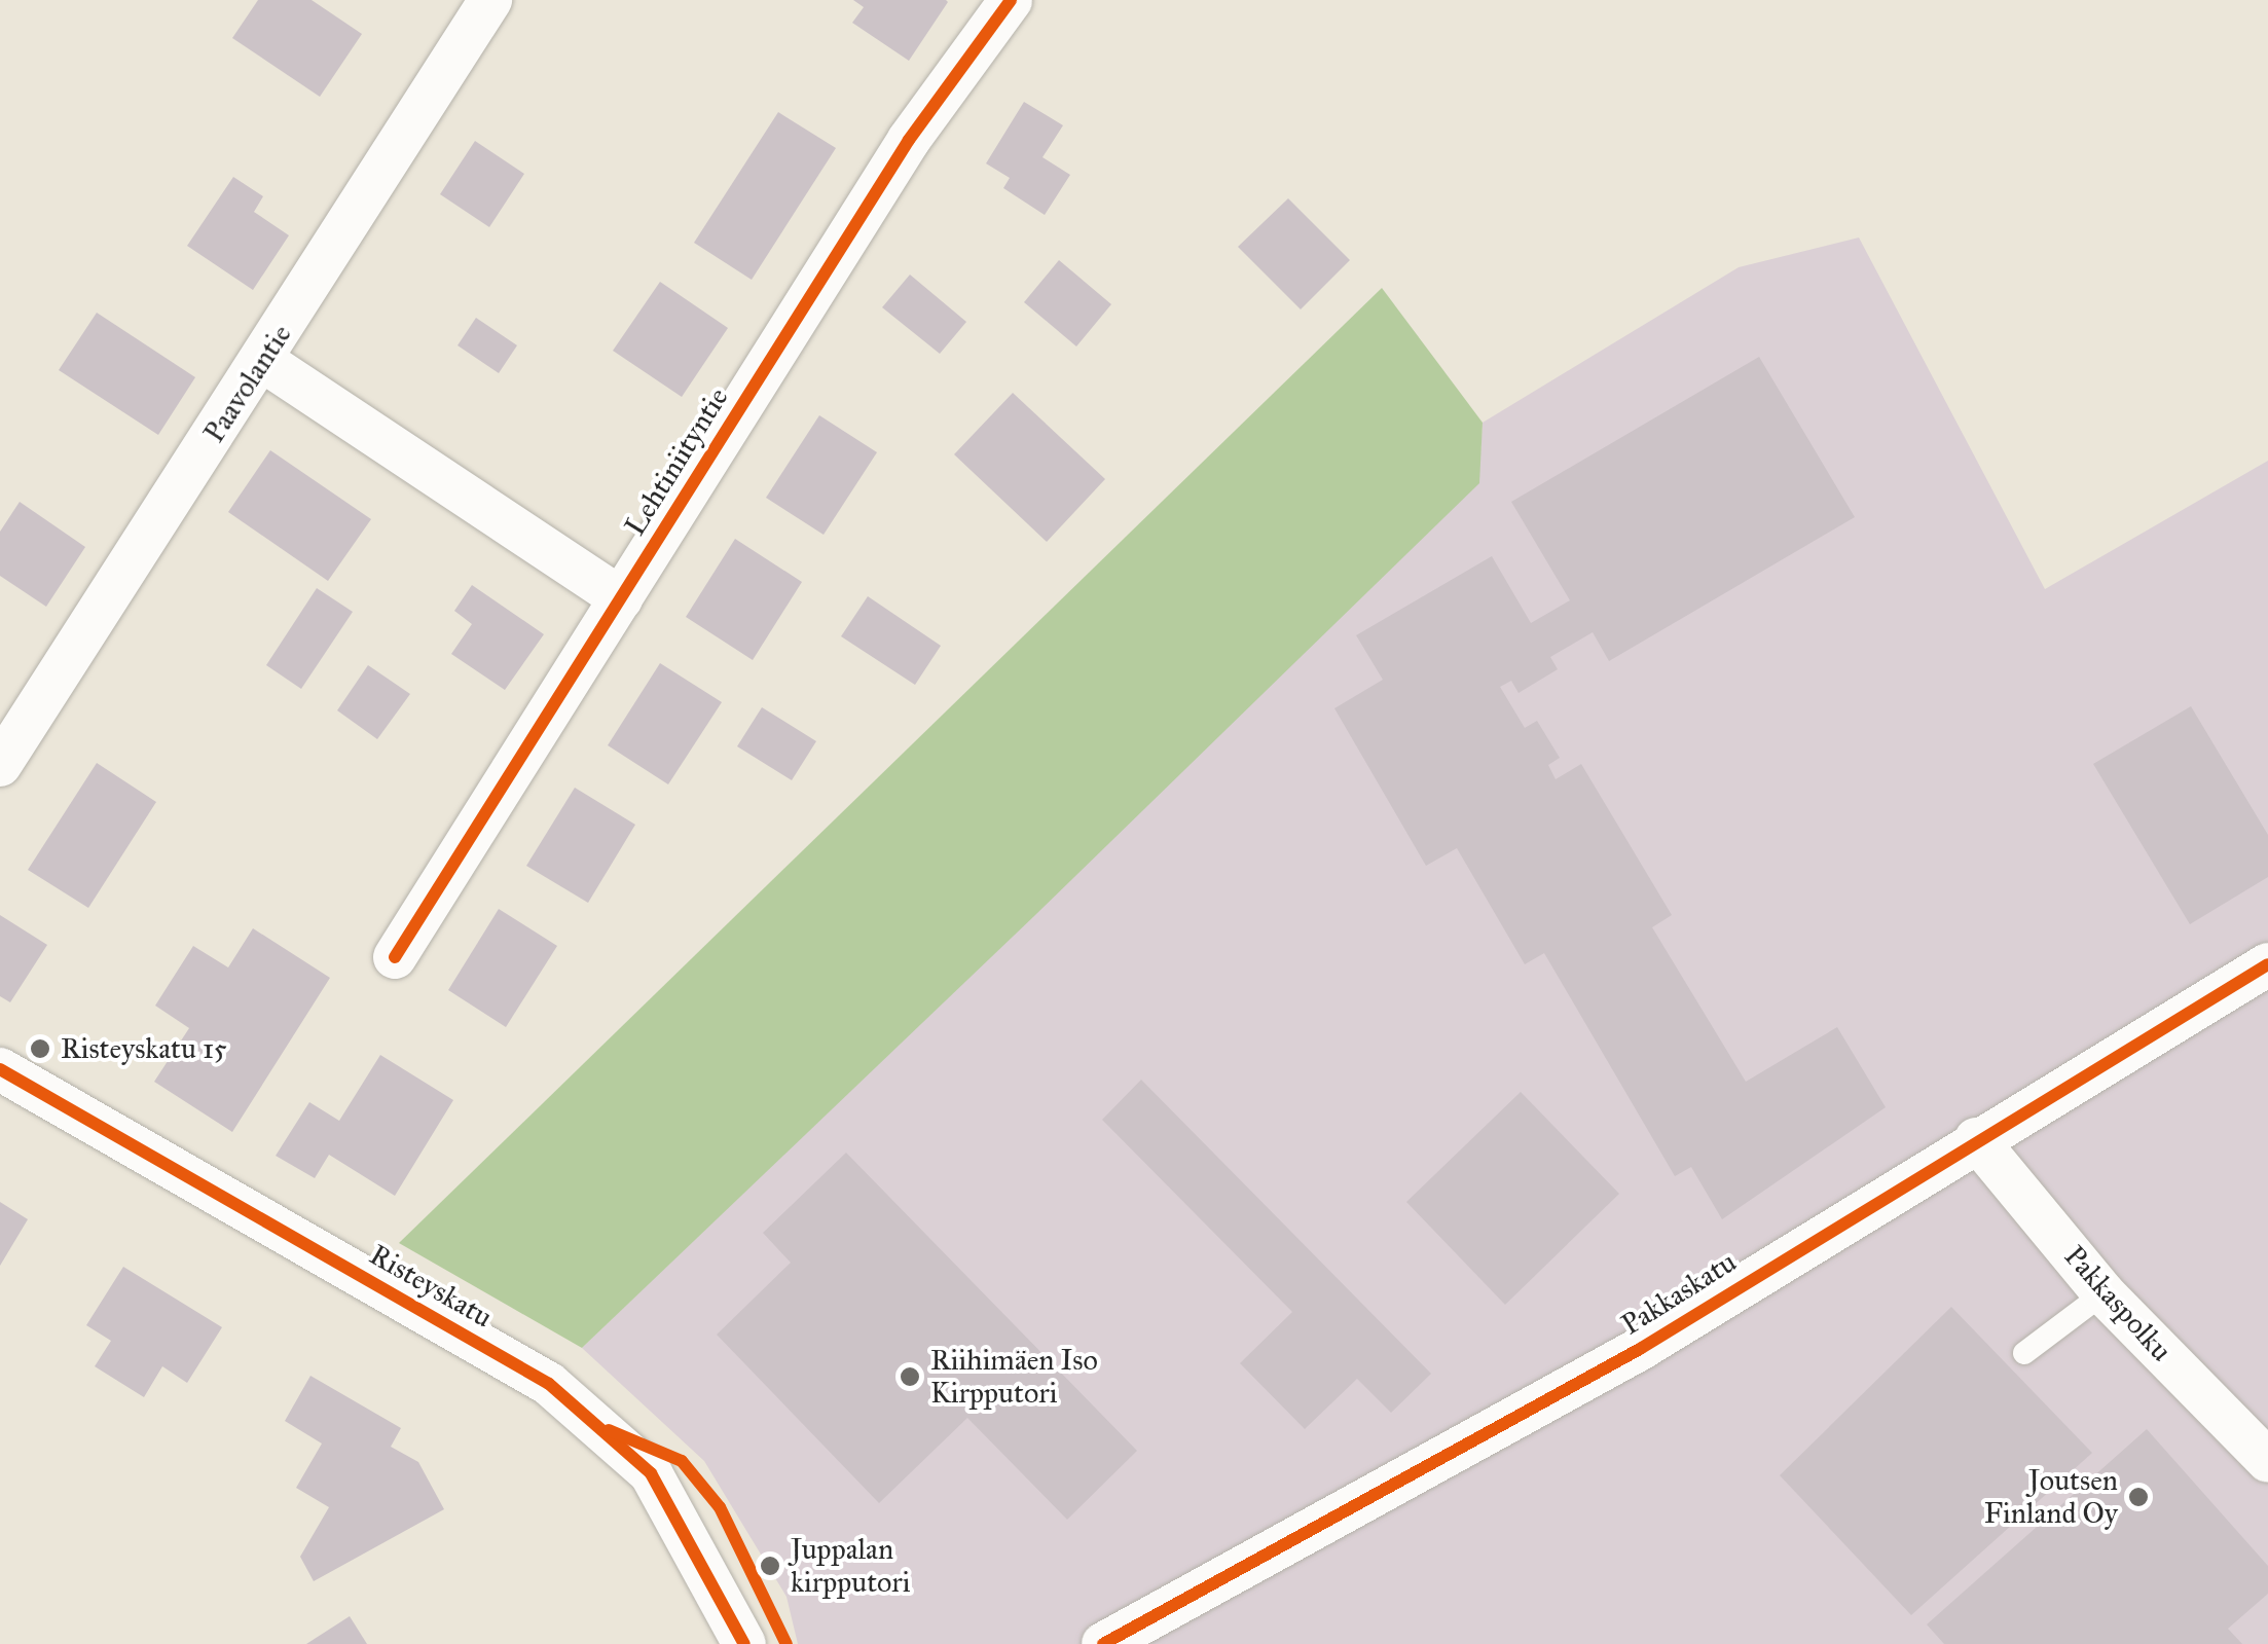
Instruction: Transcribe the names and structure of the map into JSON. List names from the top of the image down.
{
  "streets": {
    "street": [
      "Paavolantie",
      "Lehtiniityntie",
      "Risteyskatu",
      "Pakkaskatu",
      "Pakkaspolku"
    ]
  },
  "crossings": [
    ["Pakkaskatu", "Pakkaspolku"]
  ],
  "places": [
    "Risteyskatu 15",
    "Riihimäen Iso Kirpputori",
    "Joutsen Finland Oy",
    "Juppalan kirpputori"
  ]
}
